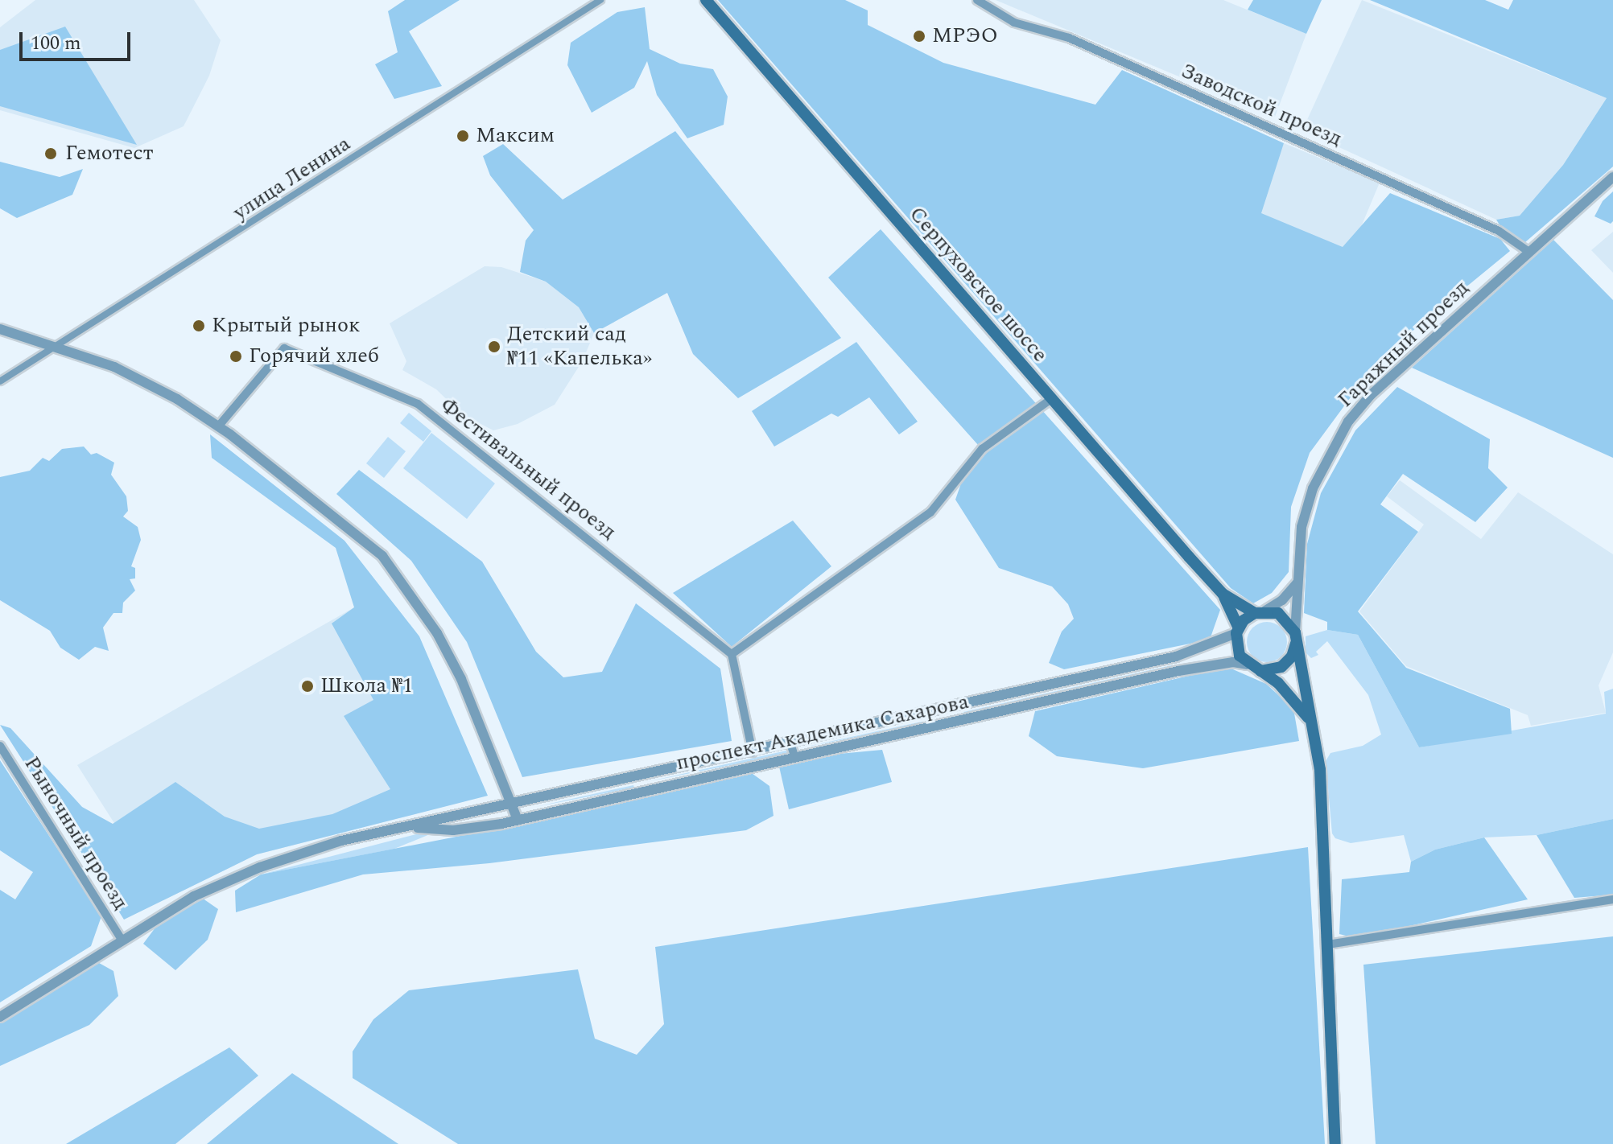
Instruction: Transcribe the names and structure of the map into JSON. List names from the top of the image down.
{
  "streets": {
    "main road": ["Серпуховское шоссе"],
    "street": [
      "Заводской проезд",
      "улица Ленина",
      "Гаражный проезд",
      "Фестивальный проезд",
      "проспект Академика Сахарова",
      "Рыночный проезд"
    ]
  },
  "crossings": [
    ["Заводской проезд", "Гаражный проезд"],
    ["Гаражный проезд", "проспект Академика Сахарова"],
    ["проспект Академика Сахарова", "Рыночный проезд"]
  ],
  "places": [
    "МРЭО",
    "Максим",
    "Гемотест",
    "Крытый рынок",
    "Детский сад №11 «Капелька»",
    "Горячий хлеб",
    "Школа №1"
  ],
  "scale_bar": "100 m"
}
